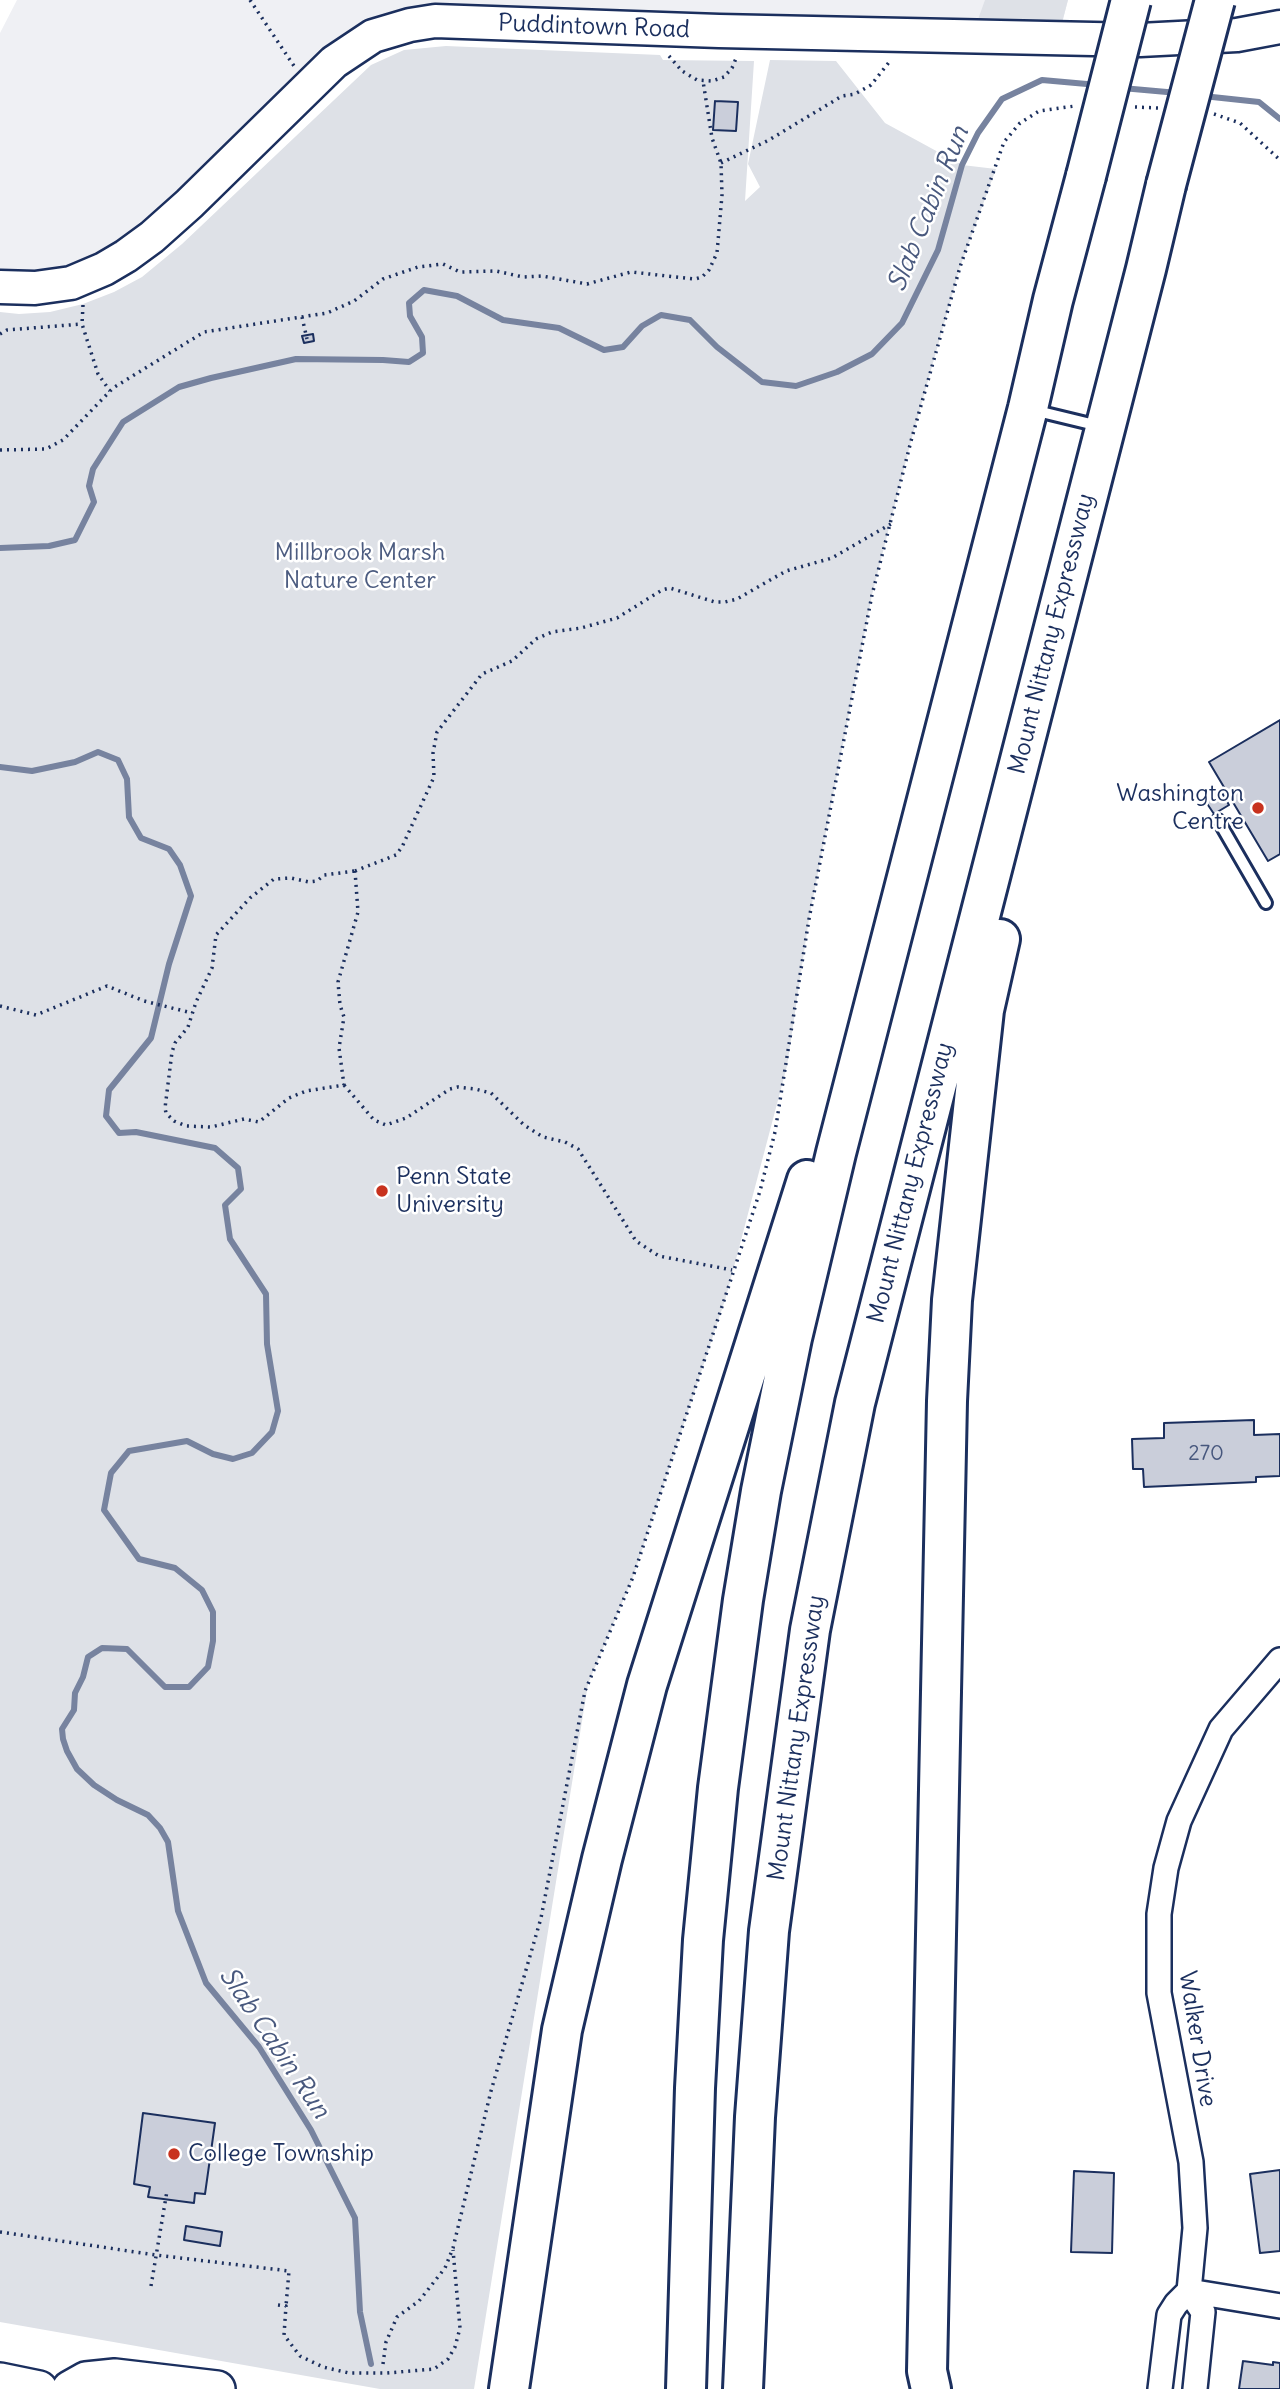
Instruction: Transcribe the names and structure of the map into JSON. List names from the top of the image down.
{
  "streets": {
    "highway": ["Mount Nittany Expressway"],
    "street": ["Puddintown Road", "Walker Drive"]
  },
  "water": ["Slab Cabin Run"],
  "parks": ["Millbrook Marsh Nature Center"],
  "places": ["Washington Centre", "Penn State University", "College Township"],
  "house_numbers": ["270"]
}
